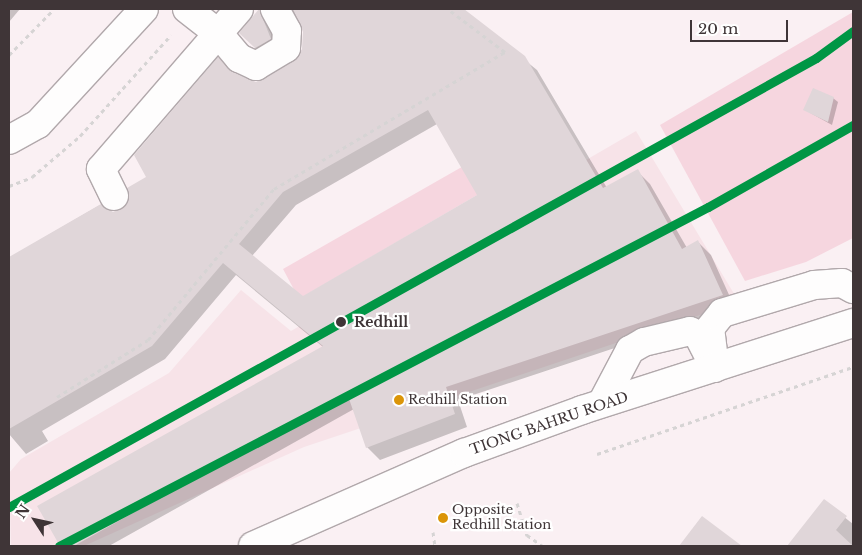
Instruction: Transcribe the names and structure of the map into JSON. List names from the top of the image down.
{
  "streets": {
    "main road": ["TIONG BAHRU ROAD"]
  },
  "places": ["Redhill", "Redhill Station", "Opposite Redhill Station"],
  "scale_bar": "20 m",
  "north": "top left"
}
